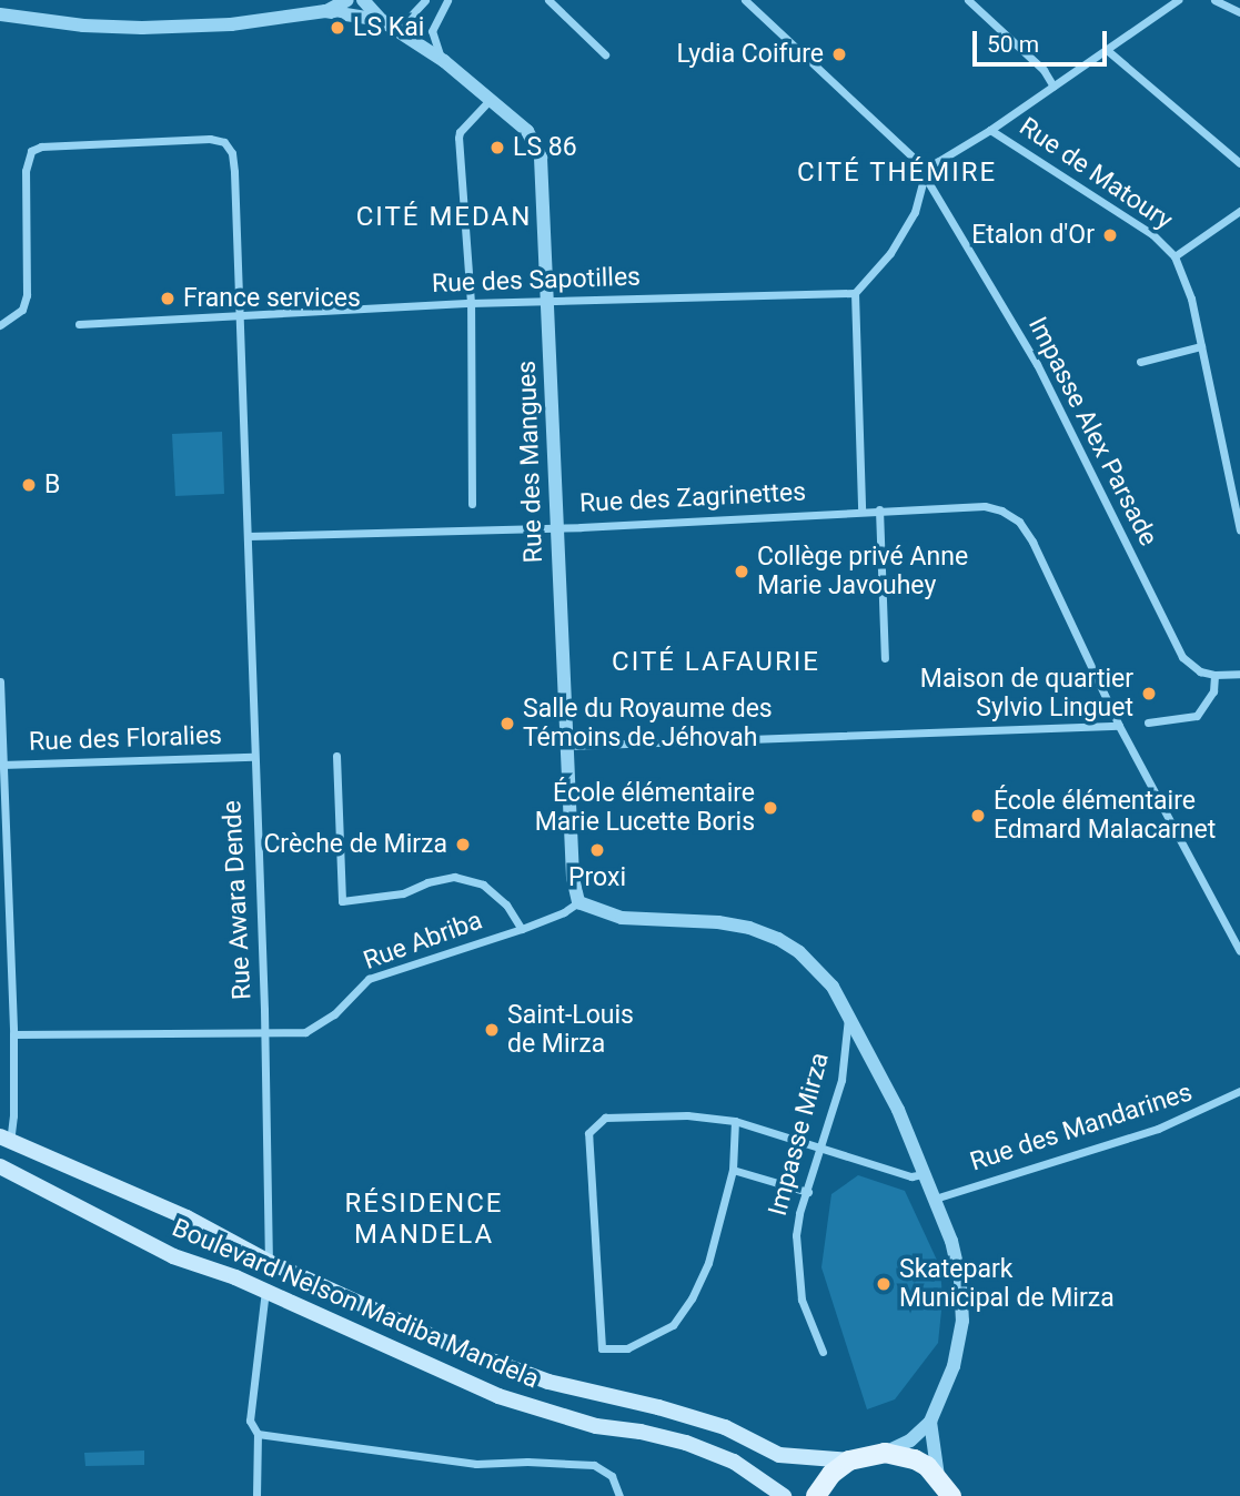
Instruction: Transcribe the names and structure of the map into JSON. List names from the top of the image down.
{
  "streets": {
    "main road": ["Boulevard Nelson Madiba Mandela"],
    "street": [
      "Rue de Matoury",
      "Rue des Sapotilles",
      "Impasse Alex Parsade",
      "Rue des Mangues",
      "Rue des Zagrinettes",
      "Rue des Floralies",
      "Rue Awara Dende",
      "Rue Abriba",
      "Rue des Mandarines",
      "Impasse Mirza"
    ]
  },
  "crossings": [
    ["Rue des Sapotilles", "Rue des Mangues"],
    ["Rue des Sapotilles", "Rue Awara Dende"],
    ["Rue des Mangues", "Rue des Zagrinettes"],
    ["Rue des Mangues", "Rue Abriba"],
    ["Rue des Zagrinettes", "Rue Awara Dende"],
    ["Rue des Floralies", "Rue Awara Dende"],
    ["Rue Awara Dende", "Rue Abriba"],
    ["Rue Awara Dende", "Boulevard Nelson Madiba Mandela"]
  ],
  "districts": [
    "CITÉ THÉMIRE",
    "CITÉ MEDAN",
    "CITÉ LAFAURIE",
    "RÉSIDENCE MANDELA"
  ],
  "places": [
    "LS Kai",
    "Lydia Coifure",
    "LS 86",
    "Etalon d'Or",
    "France services",
    "B",
    "Collège privé Anne Marie Javouhey",
    "Maison de quartier Sylvio Linguet",
    "Salle du Royaume des Témoins de Jéhovah",
    "École élémentaire Marie Lucette Boris",
    "École élémentaire Edmard Malacarnet",
    "Crèche de Mirza",
    "Proxi",
    "Saint-Louis de Mirza",
    "Skatepark Municipal de Mirza"
  ],
  "scale_bar": "50 m"
}
